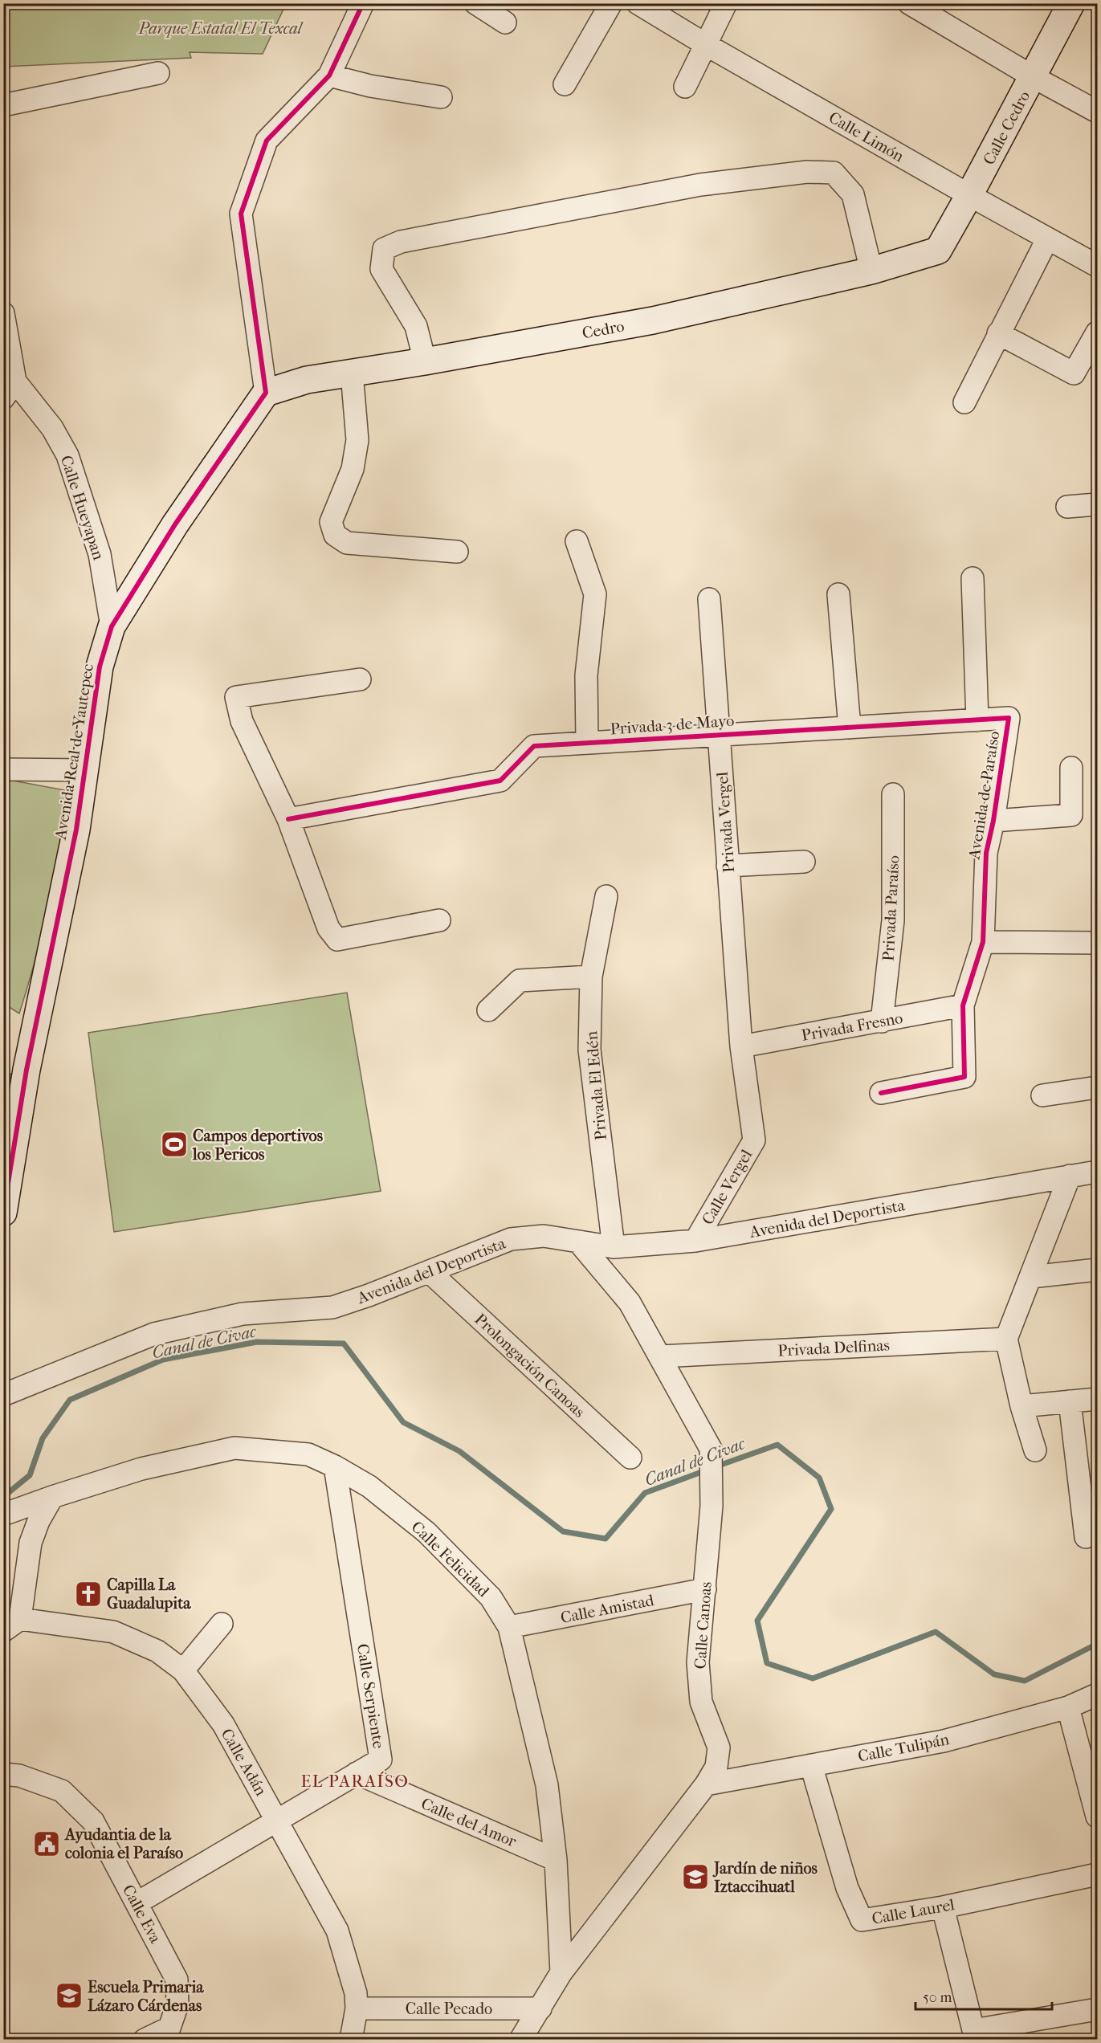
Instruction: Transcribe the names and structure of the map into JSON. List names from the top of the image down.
{
  "streets": {
    "street": [
      "Calle Cedro",
      "Calle Limón",
      "Cedro",
      "Calle Hueyapan",
      "Privada 3 de Mayo",
      "Avenida Real de Yautepec",
      "Avenida de Paraíso",
      "Privada Vergel",
      "Privada Paraíso",
      "Privada Fresno",
      "Privada El Edén",
      "Calle Vergel",
      "Avenida del Deportista",
      "Privada Delfinas",
      "Prolongación Canoas",
      "Calle Felicidad",
      "Calle Amistad",
      "Calle Canoas",
      "Calle Serpiente",
      "Calle Tulipán",
      "Calle Adán",
      "Calle del Amor",
      "Calle Laurel",
      "Calle Eva",
      "Calle Pecado"
    ]
  },
  "crossings": [
    ["Calle Cedro", "Calle Limón"],
    ["Calle Cedro", "Cedro"],
    ["Cedro", "Avenida Real de Yautepec"],
    ["Calle Hueyapan", "Avenida Real de Yautepec"],
    ["Privada 3 de Mayo", "Avenida de Paraíso"],
    ["Privada 3 de Mayo", "Privada Vergel"],
    ["Avenida de Paraíso", "Privada Fresno"],
    ["Privada Vergel", "Privada Fresno"],
    ["Privada Vergel", "Calle Vergel"],
    ["Privada Paraíso", "Privada Fresno"],
    ["Privada Fresno", "Calle Vergel"],
    ["Privada El Edén", "Avenida del Deportista"],
    ["Calle Vergel", "Avenida del Deportista"],
    ["Avenida del Deportista", "Prolongación Canoas"],
    ["Avenida del Deportista", "Calle Canoas"],
    ["Privada Delfinas", "Calle Canoas"],
    ["Calle Felicidad", "Calle Amistad"],
    ["Calle Felicidad", "Calle Canoas"],
    ["Calle Felicidad", "Calle Serpiente"],
    ["Calle Felicidad", "Calle del Amor"],
    ["Calle Amistad", "Calle Canoas"],
    ["Calle Canoas", "Calle Tulipán"],
    ["Calle Canoas", "Calle Pecado"],
    ["Calle Serpiente", "Calle Adán"],
    ["Calle Serpiente", "Calle del Amor"],
    ["Calle Serpiente", "Calle Eva"],
    ["Calle Tulipán", "Calle Laurel"],
    ["Calle Adán", "Calle Pecado"]
  ],
  "districts": ["EL PARAÍSO"],
  "water": ["Canal de Civac"],
  "parks": ["Parque Estatal El Texcal"],
  "places": {
    "sports": ["Campos deportivos los Pericos"],
    "church": ["Capilla La Guadalupita"],
    "public building": ["Ayudantia de la colonia el Paraíso"],
    "school or university": ["Jardín de niños Iztaccihuatl", "Escuela Primaria Lázaro Cárdenas"]
  },
  "scale_bar": "50 m"
}
